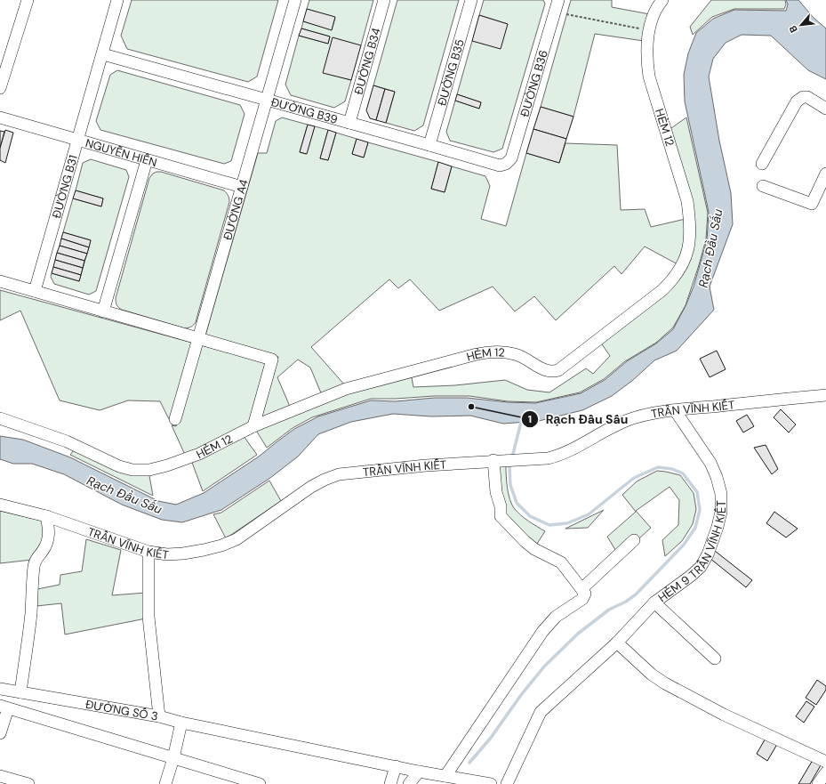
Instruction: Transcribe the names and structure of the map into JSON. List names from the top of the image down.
{
  "streets": {
    "street": [
      "ĐƯỜNG B34",
      "ĐƯỜNG B35",
      "ĐƯỜNG B36",
      "ĐƯỜNG B39",
      "HẺM 12",
      "NGUYỄN HIỀN",
      "ĐƯỜNG B31",
      "ĐƯỜNG A4",
      "TRẦN VĨNH KIẾT",
      "HẺM 9 TRẦN VĨNH KIẾT",
      "ĐƯỜNG SỐ 3"
    ]
  },
  "crossings": [
    ["ĐƯỜNG B34", "ĐƯỜNG B39"],
    ["ĐƯỜNG B35", "ĐƯỜNG B39"],
    ["ĐƯỜNG B36", "ĐƯỜNG B39"],
    ["ĐƯỜNG B39", "ĐƯỜNG B31"],
    ["ĐƯỜNG B39", "ĐƯỜNG A4"],
    ["NGUYỄN HIỀN", "ĐƯỜNG B31"],
    ["NGUYỄN HIỀN", "ĐƯỜNG A4"],
    ["TRẦN VĨNH KIẾT", "HẺM 9 TRẦN VĨNH KIẾT"]
  ],
  "water": ["Rạch Đầu Sấu"],
  "places": ["Rạch Đầu Sấu"],
  "north": "bottom left"
}
